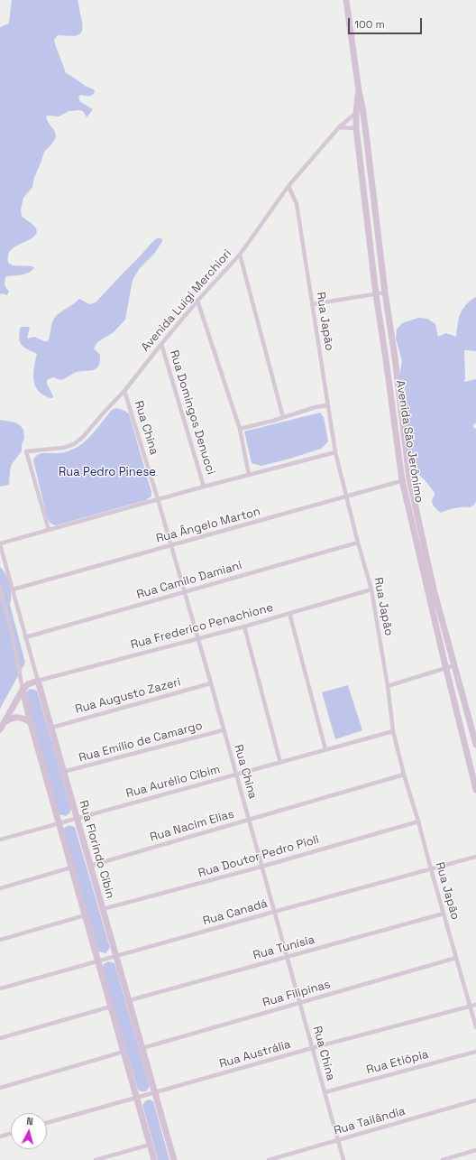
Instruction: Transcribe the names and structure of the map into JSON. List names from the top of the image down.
{
  "streets": {
    "street": [
      "Avenida Luigi Merchiori",
      "Rua Japão",
      "Rua Domingos Denucci",
      "Rua China",
      "Avenida São Jerônimo",
      "Rua Ângelo Marton",
      "Rua Camilo Damiani",
      "Rua Frederico Penachione",
      "Rua Augusto Zazeri",
      "Rua Emílio de Camargo",
      "Rua Aurélio Cibim",
      "Rua Nacim Elias",
      "Rua Florindo Cibin",
      "Rua Doutor Pedro Pioli",
      "Rua Canadá",
      "Rua Tunísia",
      "Rua Filipinas",
      "Rua Austrália",
      "Rua Etiópia",
      "Rua Tailândia"
    ]
  },
  "crossings": [
    ["Avenida Luigi Merchiori", "Rua Japão"],
    ["Avenida Luigi Merchiori", "Rua Domingos Denucci"],
    ["Avenida Luigi Merchiori", "Rua China"],
    ["Avenida Luigi Merchiori", "Avenida São Jerônimo"],
    ["Rua Japão", "Rua Ângelo Marton"],
    ["Rua Japão", "Rua Camilo Damiani"],
    ["Rua Japão", "Rua Frederico Penachione"],
    ["Rua Japão", "Rua Aurélio Cibim"],
    ["Rua Japão", "Rua Nacim Elias"],
    ["Rua Japão", "Rua Doutor Pedro Pioli"],
    ["Rua Japão", "Rua Canadá"],
    ["Rua Japão", "Rua Tunísia"],
    ["Rua Japão", "Rua Filipinas"],
    ["Rua Japão", "Rua Austrália"],
    ["Rua China", "Rua Ângelo Marton"],
    ["Rua China", "Rua Camilo Damiani"],
    ["Rua China", "Rua Frederico Penachione"],
    ["Rua China", "Rua Augusto Zazeri"],
    ["Rua China", "Rua Emílio de Camargo"],
    ["Rua China", "Rua Aurélio Cibim"],
    ["Rua China", "Rua Nacim Elias"],
    ["Rua China", "Rua Doutor Pedro Pioli"],
    ["Rua China", "Rua Canadá"],
    ["Rua China", "Rua Tunísia"],
    ["Rua China", "Rua Filipinas"],
    ["Rua China", "Rua Austrália"],
    ["Rua China", "Rua Etiópia"],
    ["Rua China", "Rua Tailândia"],
    ["Avenida São Jerônimo", "Rua Ângelo Marton"],
    ["Rua Ângelo Marton", "Rua Florindo Cibin"],
    ["Rua Camilo Damiani", "Rua Florindo Cibin"],
    ["Rua Frederico Penachione", "Rua Florindo Cibin"],
    ["Rua Augusto Zazeri", "Rua Florindo Cibin"],
    ["Rua Emílio de Camargo", "Rua Florindo Cibin"],
    ["Rua Aurélio Cibim", "Rua Florindo Cibin"],
    ["Rua Nacim Elias", "Rua Florindo Cibin"],
    ["Rua Florindo Cibin", "Rua Doutor Pedro Pioli"],
    ["Rua Florindo Cibin", "Rua Canadá"],
    ["Rua Florindo Cibin", "Rua Tunísia"],
    ["Rua Florindo Cibin", "Rua Filipinas"],
    ["Rua Florindo Cibin", "Rua Austrália"]
  ],
  "parks": ["Rua Pedro Pinese"],
  "scale_bar": "100 m",
  "north": "top"
}
